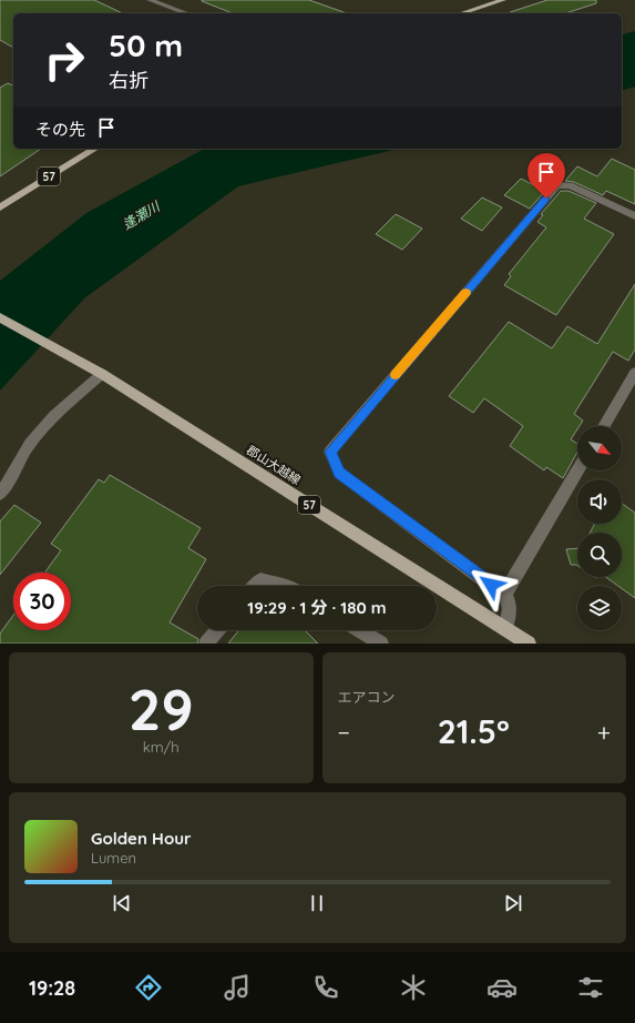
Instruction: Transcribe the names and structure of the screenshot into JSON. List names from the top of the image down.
{
  "streets": {
    "main road": ["57", "郡山大越線"]
  },
  "water": ["逢瀬川"],
  "north": "bottom right",
  "page": {
    "turn": ["50 m", "右折"],
    "then": "その先",
    "limit": "30",
    "trip": "19:29 · 1 分 · 180 m",
    "tile": [
      ["29", "km/h"],
      "エアコン"
    ],
    "heat": ["−", "21.5°", "+"],
    "song": ["Golden Hour", "Lumen"],
    "tabs": "19:28"
  }
}
